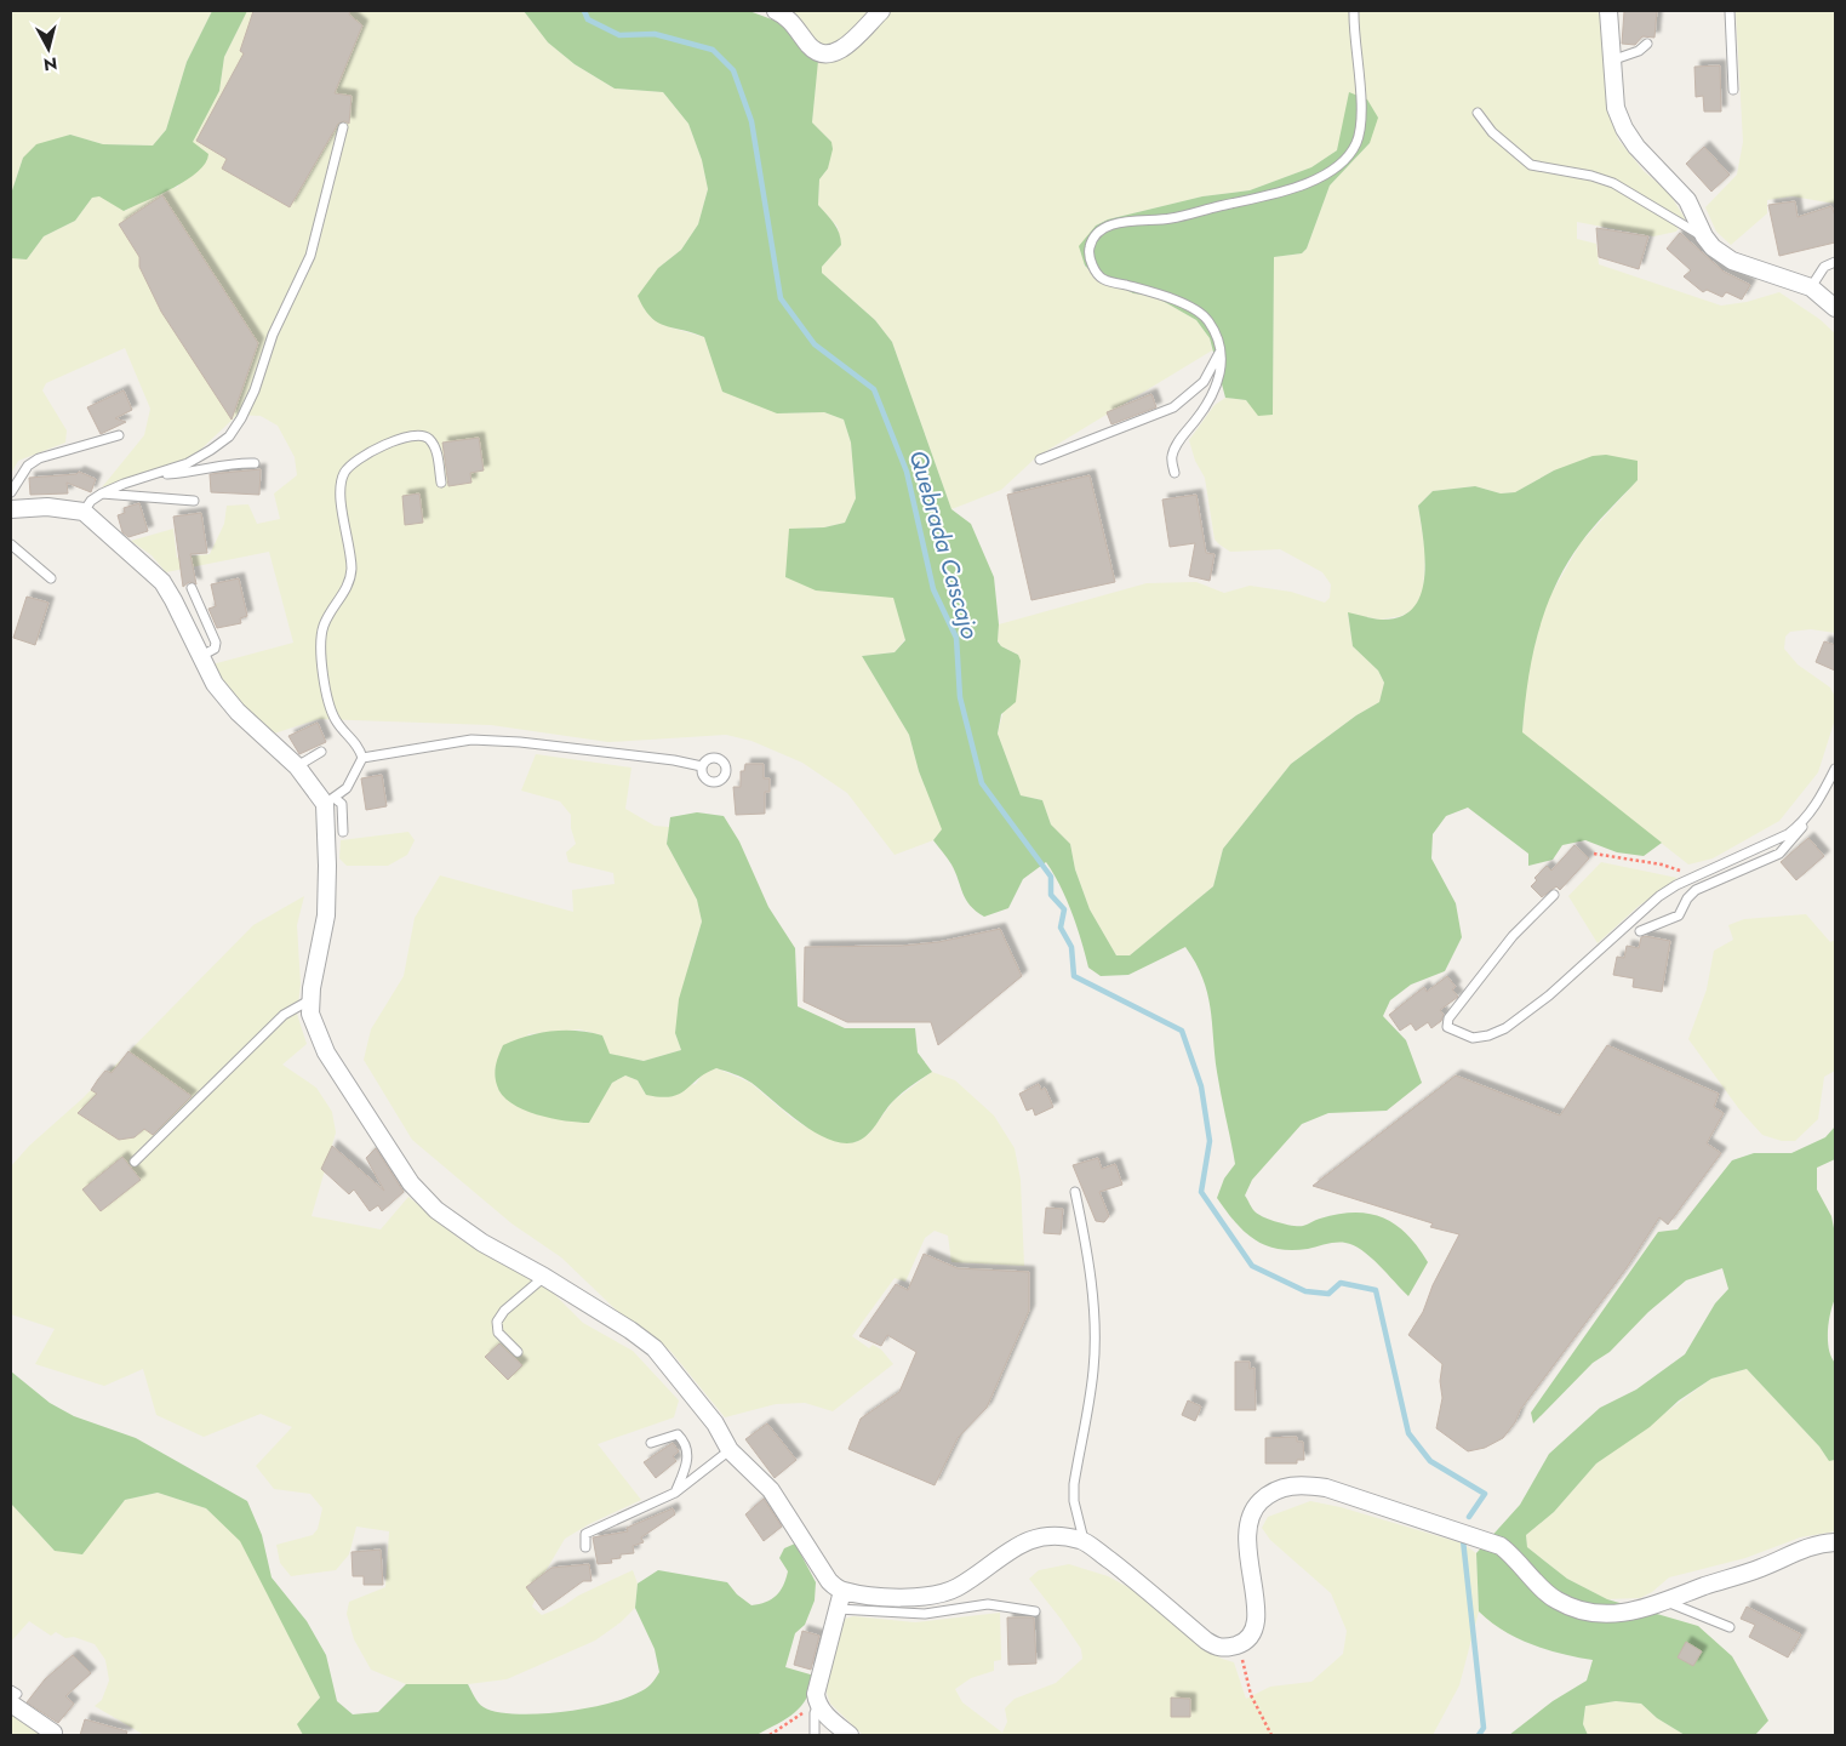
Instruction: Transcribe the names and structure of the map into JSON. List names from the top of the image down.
{
  "water": ["Quebrada Cascajo"],
  "north": "bottom"
}
